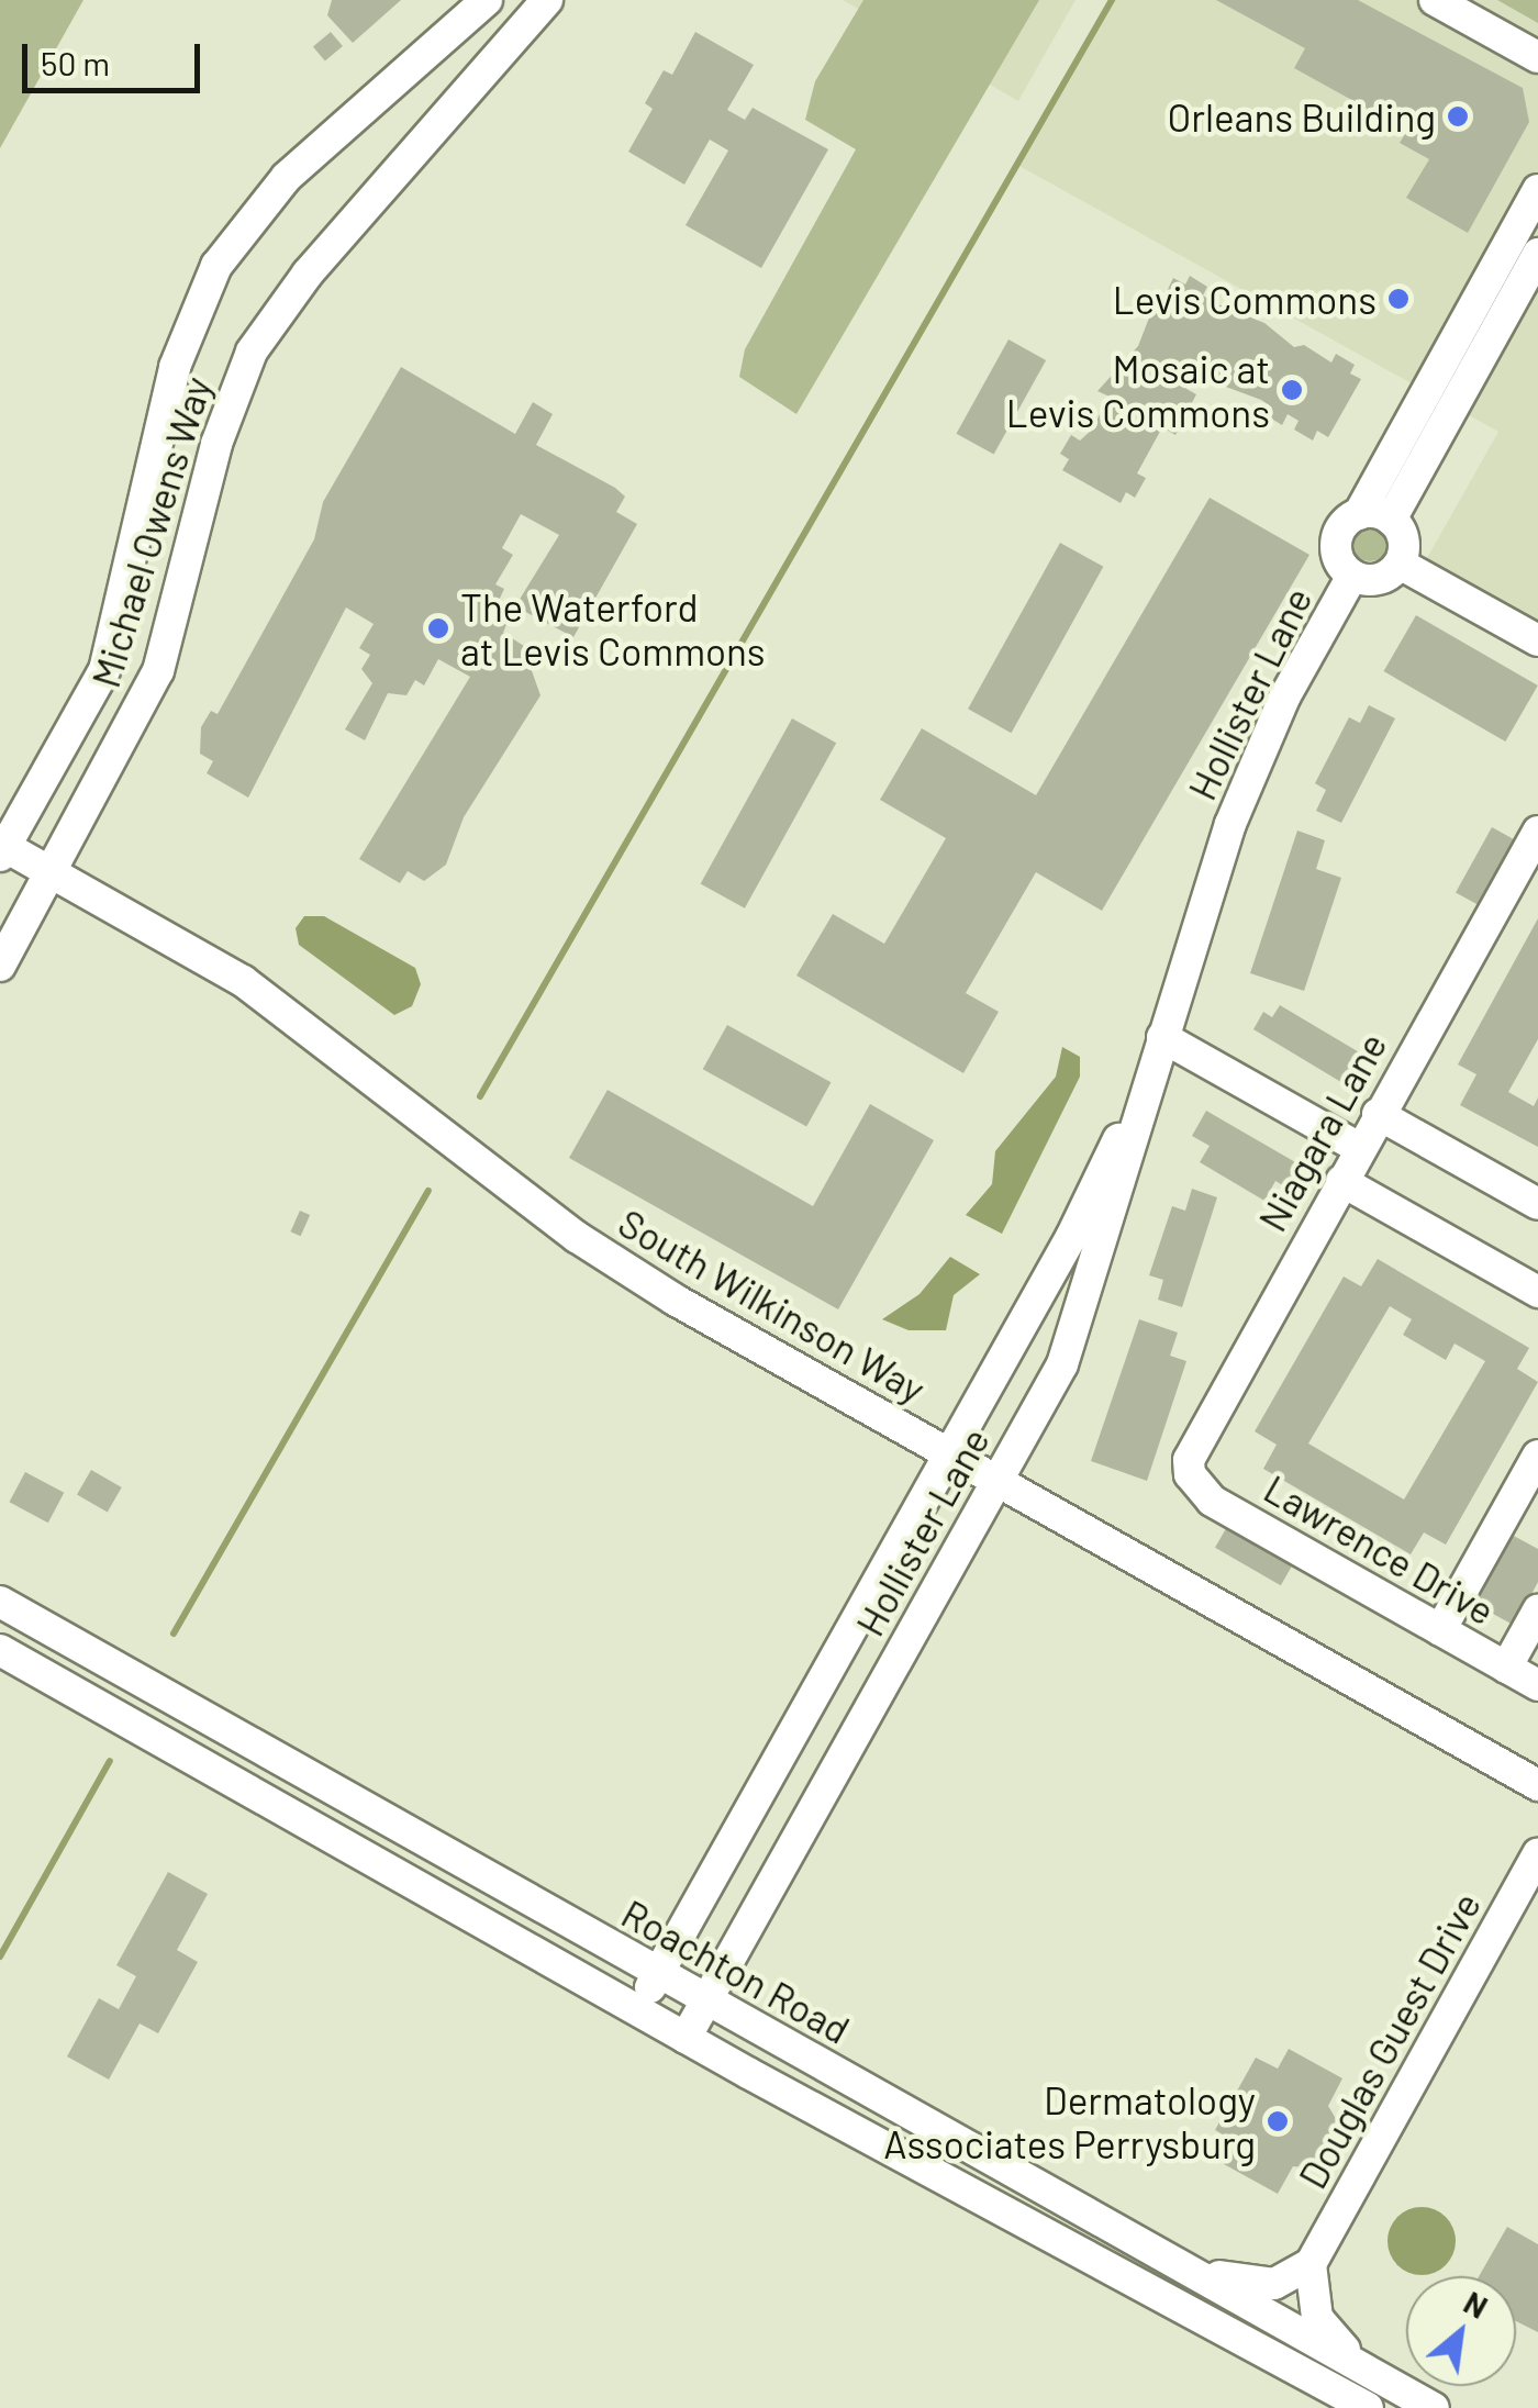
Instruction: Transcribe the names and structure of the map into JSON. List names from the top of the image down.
{
  "streets": {
    "street": [
      "Michael Owens Way",
      "Hollister Lane",
      "Niagara Lane",
      "South Wilkinson Way",
      "Lawrence Drive",
      "Roachton Road",
      "Douglas Guest Drive"
    ]
  },
  "crossings": [
    ["Michael Owens Way", "South Wilkinson Way"],
    ["Hollister Lane", "South Wilkinson Way"],
    ["Hollister Lane", "Roachton Road"],
    ["Niagara Lane", "Lawrence Drive"]
  ],
  "places": [
    "Orleans Building",
    "Levis Commons",
    "Mosaic at Levis Commons",
    "The Waterford at Levis Commons",
    "Dermatology Associates Perrysburg"
  ],
  "scale_bar": "50 m",
  "north": "top right"
}
